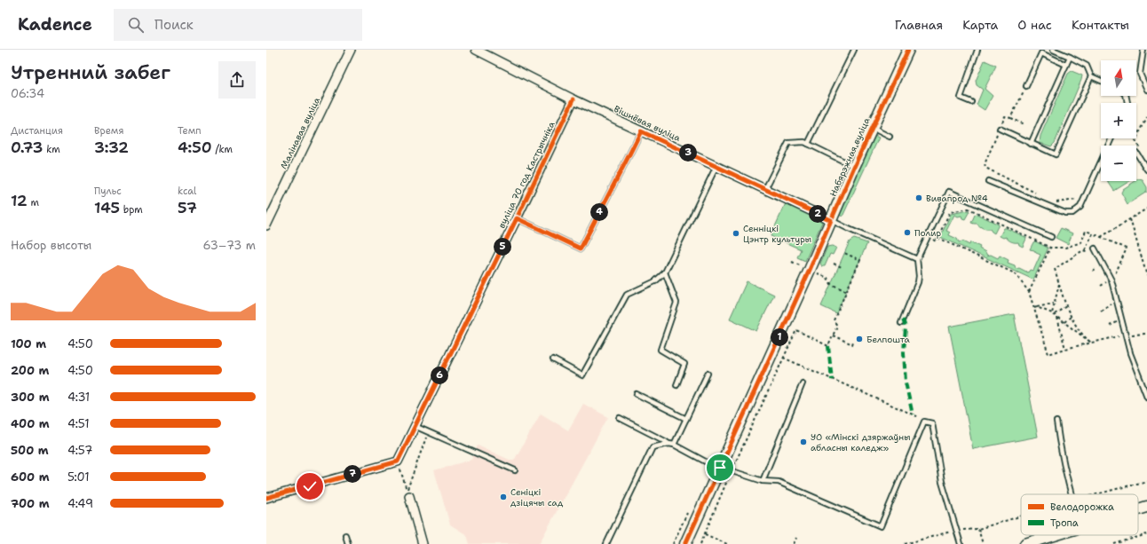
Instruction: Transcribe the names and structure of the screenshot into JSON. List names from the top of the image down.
{
  "streets": {
    "street": [
      "Вішнёвая вуліца",
      "Малінавая вуліца",
      "Набярэжная вуліца",
      "вуліца 70 год Кастрычніка"
    ]
  },
  "crossings": [
    ["Вішнёвая вуліца", "Набярэжная вуліца"],
    ["Вішнёвая вуліца", "вуліца 70 год Кастрычніка"]
  ],
  "places": [
    "Вивапрод №4",
    "Полир",
    "Сенніцкі Цэнтр культуры",
    "Белпошта",
    "УО «Мінскі дзяржаўны абласны каледж»",
    "Сеніцкі дзіцячы сад"
  ],
  "legend": ["Велодорожка", "Тропа"],
  "north": "top",
  "page": {
    "header": "Kadence",
    "search": "Поиск",
    "nav": [
      "Главная",
      "Карта",
      "О нас",
      "Контакты"
    ],
    "heading": ["Утренний забег", "06:34"],
    "map_buttons": ["+", "−"],
    "stats": [
      ["Дистанция", "0.73 km"],
      ["Время", "3:32"],
      ["Темп", "4:50 /km"],
      ["12 m"],
      ["Пульс", "145 bpm"],
      ["kcal", "57"]
    ],
    "pins": [
      "3",
      "4",
      "2",
      "5",
      "1",
      "6",
      "7"
    ],
    "chart": ["Набор высоты", "63–73 m"],
    "list": [
      {
        "name": "100 m",
        "note": "4:50"
      },
      {
        "name": "200 m",
        "note": "4:50"
      },
      {
        "name": "300 m",
        "note": "4:31"
      },
      {
        "name": "400 m",
        "note": "4:51"
      },
      {
        "name": "500 m",
        "note": "4:57"
      },
      {
        "name": "600 m",
        "note": "5:01"
      },
      {
        "name": "700 m",
        "note": "4:49"
      }
    ]
  }
}
